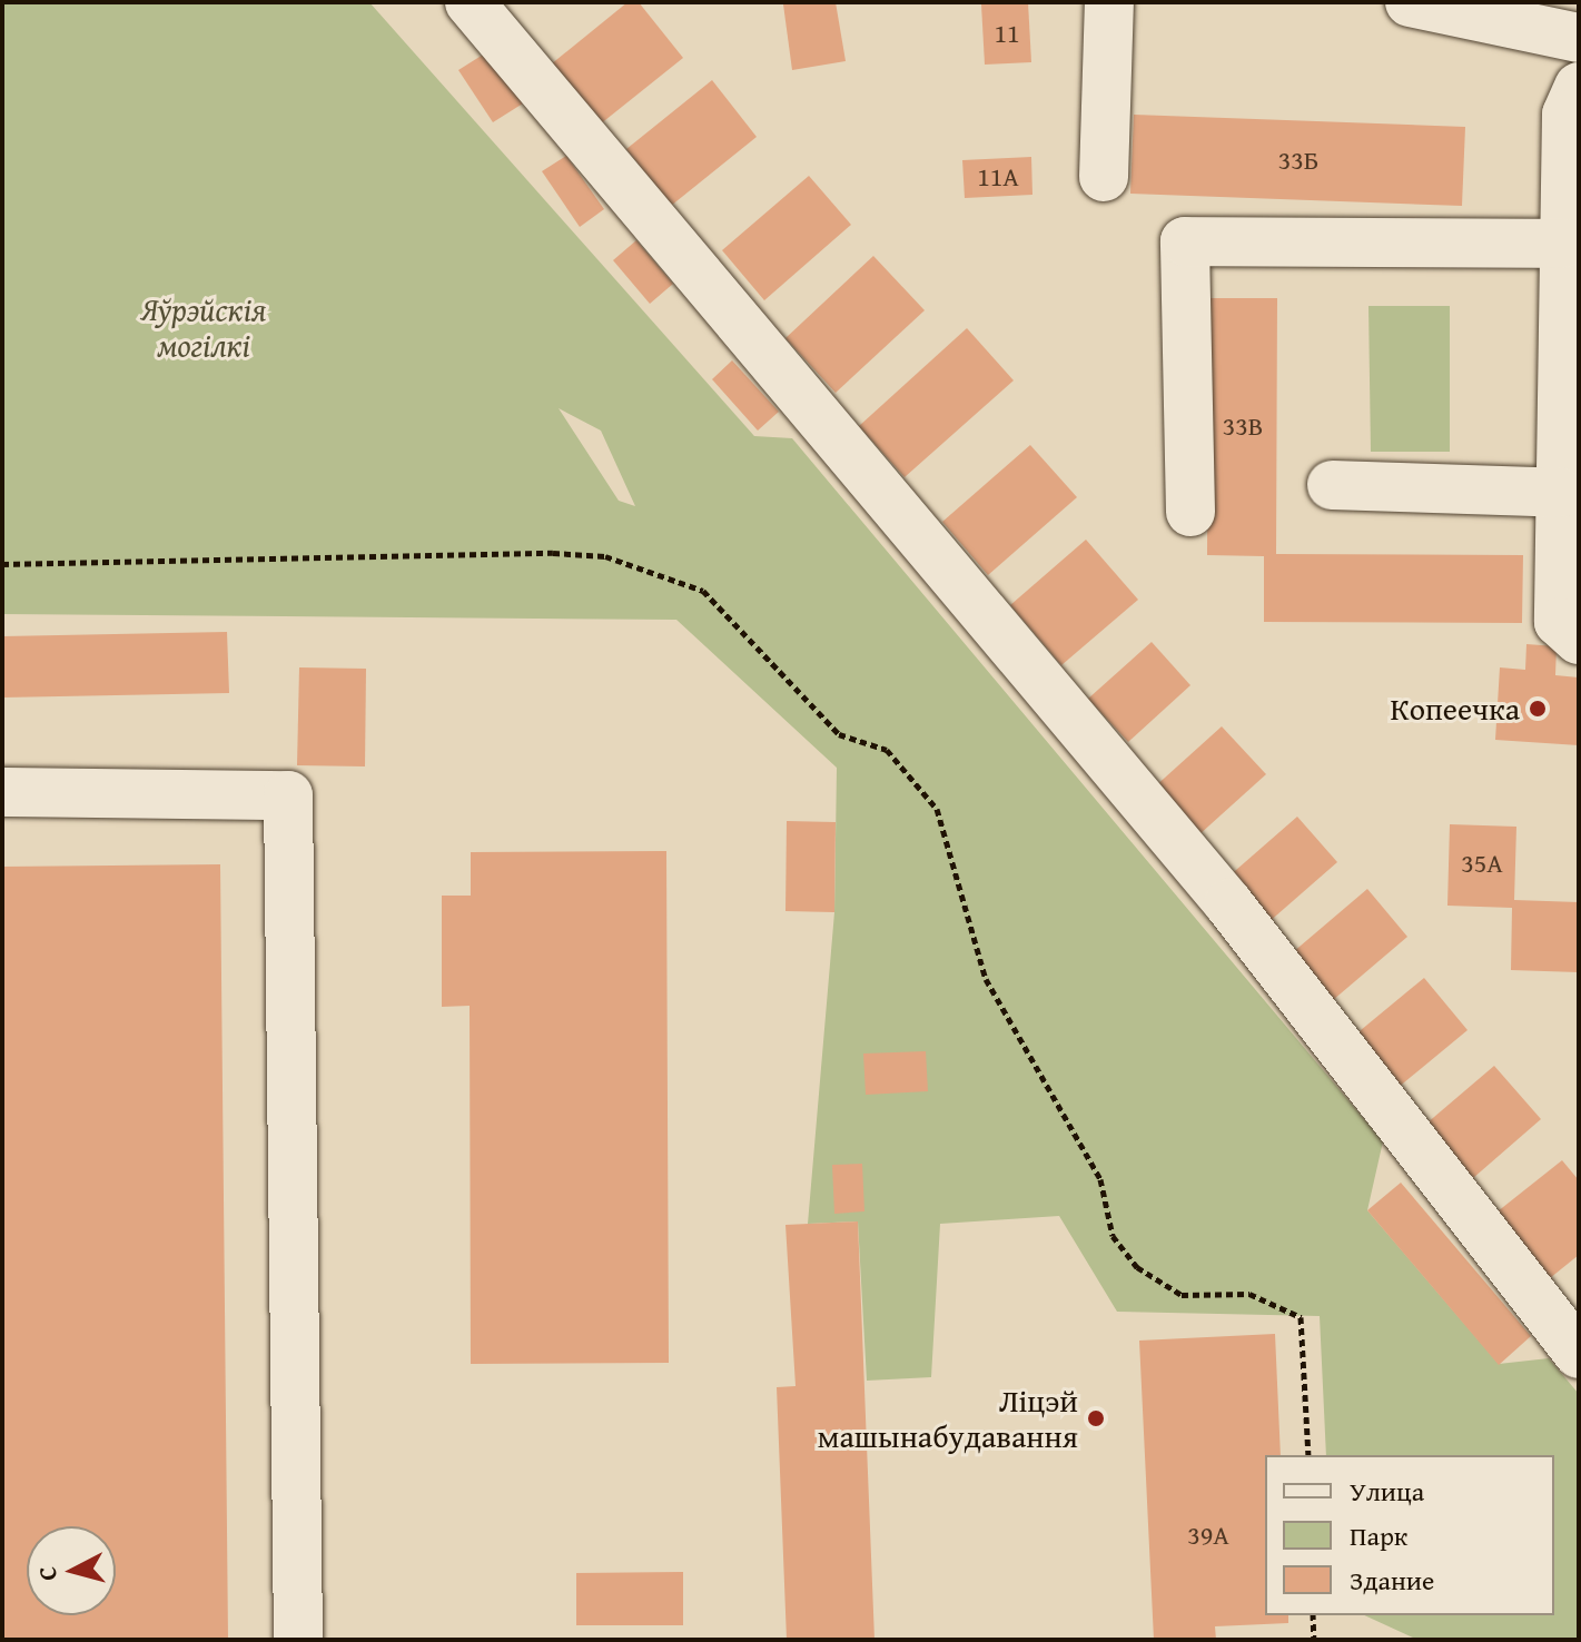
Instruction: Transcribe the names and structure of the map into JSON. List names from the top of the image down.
{
  "parks": ["Яўрэйскія могілкі"],
  "places": ["Копеечка", "Ліцэй машынабудавання"],
  "house_numbers": [
    "11",
    "33Б",
    "11А",
    "33В",
    "35А",
    "39А"
  ],
  "legend": ["Улица", "Парк", "Здание"],
  "north": "left"
}
